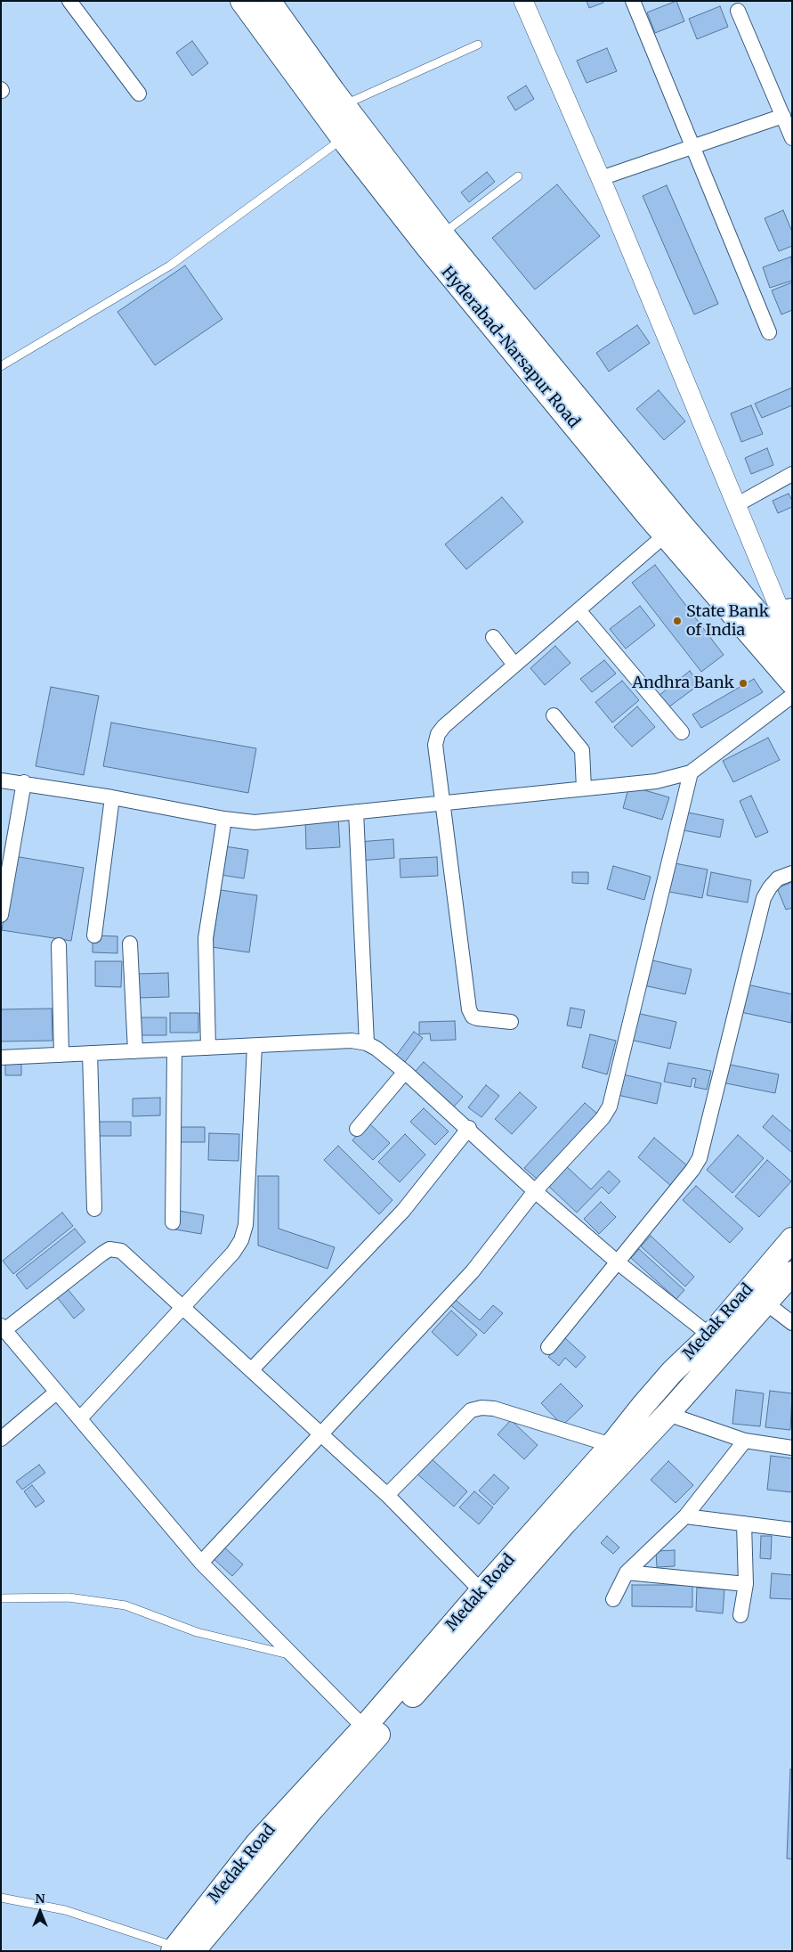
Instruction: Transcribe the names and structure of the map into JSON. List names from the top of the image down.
{
  "streets": {
    "main road": ["Hyderabad-Narsapur Road", "Medak Road"]
  },
  "places": ["State Bank of India", "Andhra Bank"],
  "north": "top"
}
